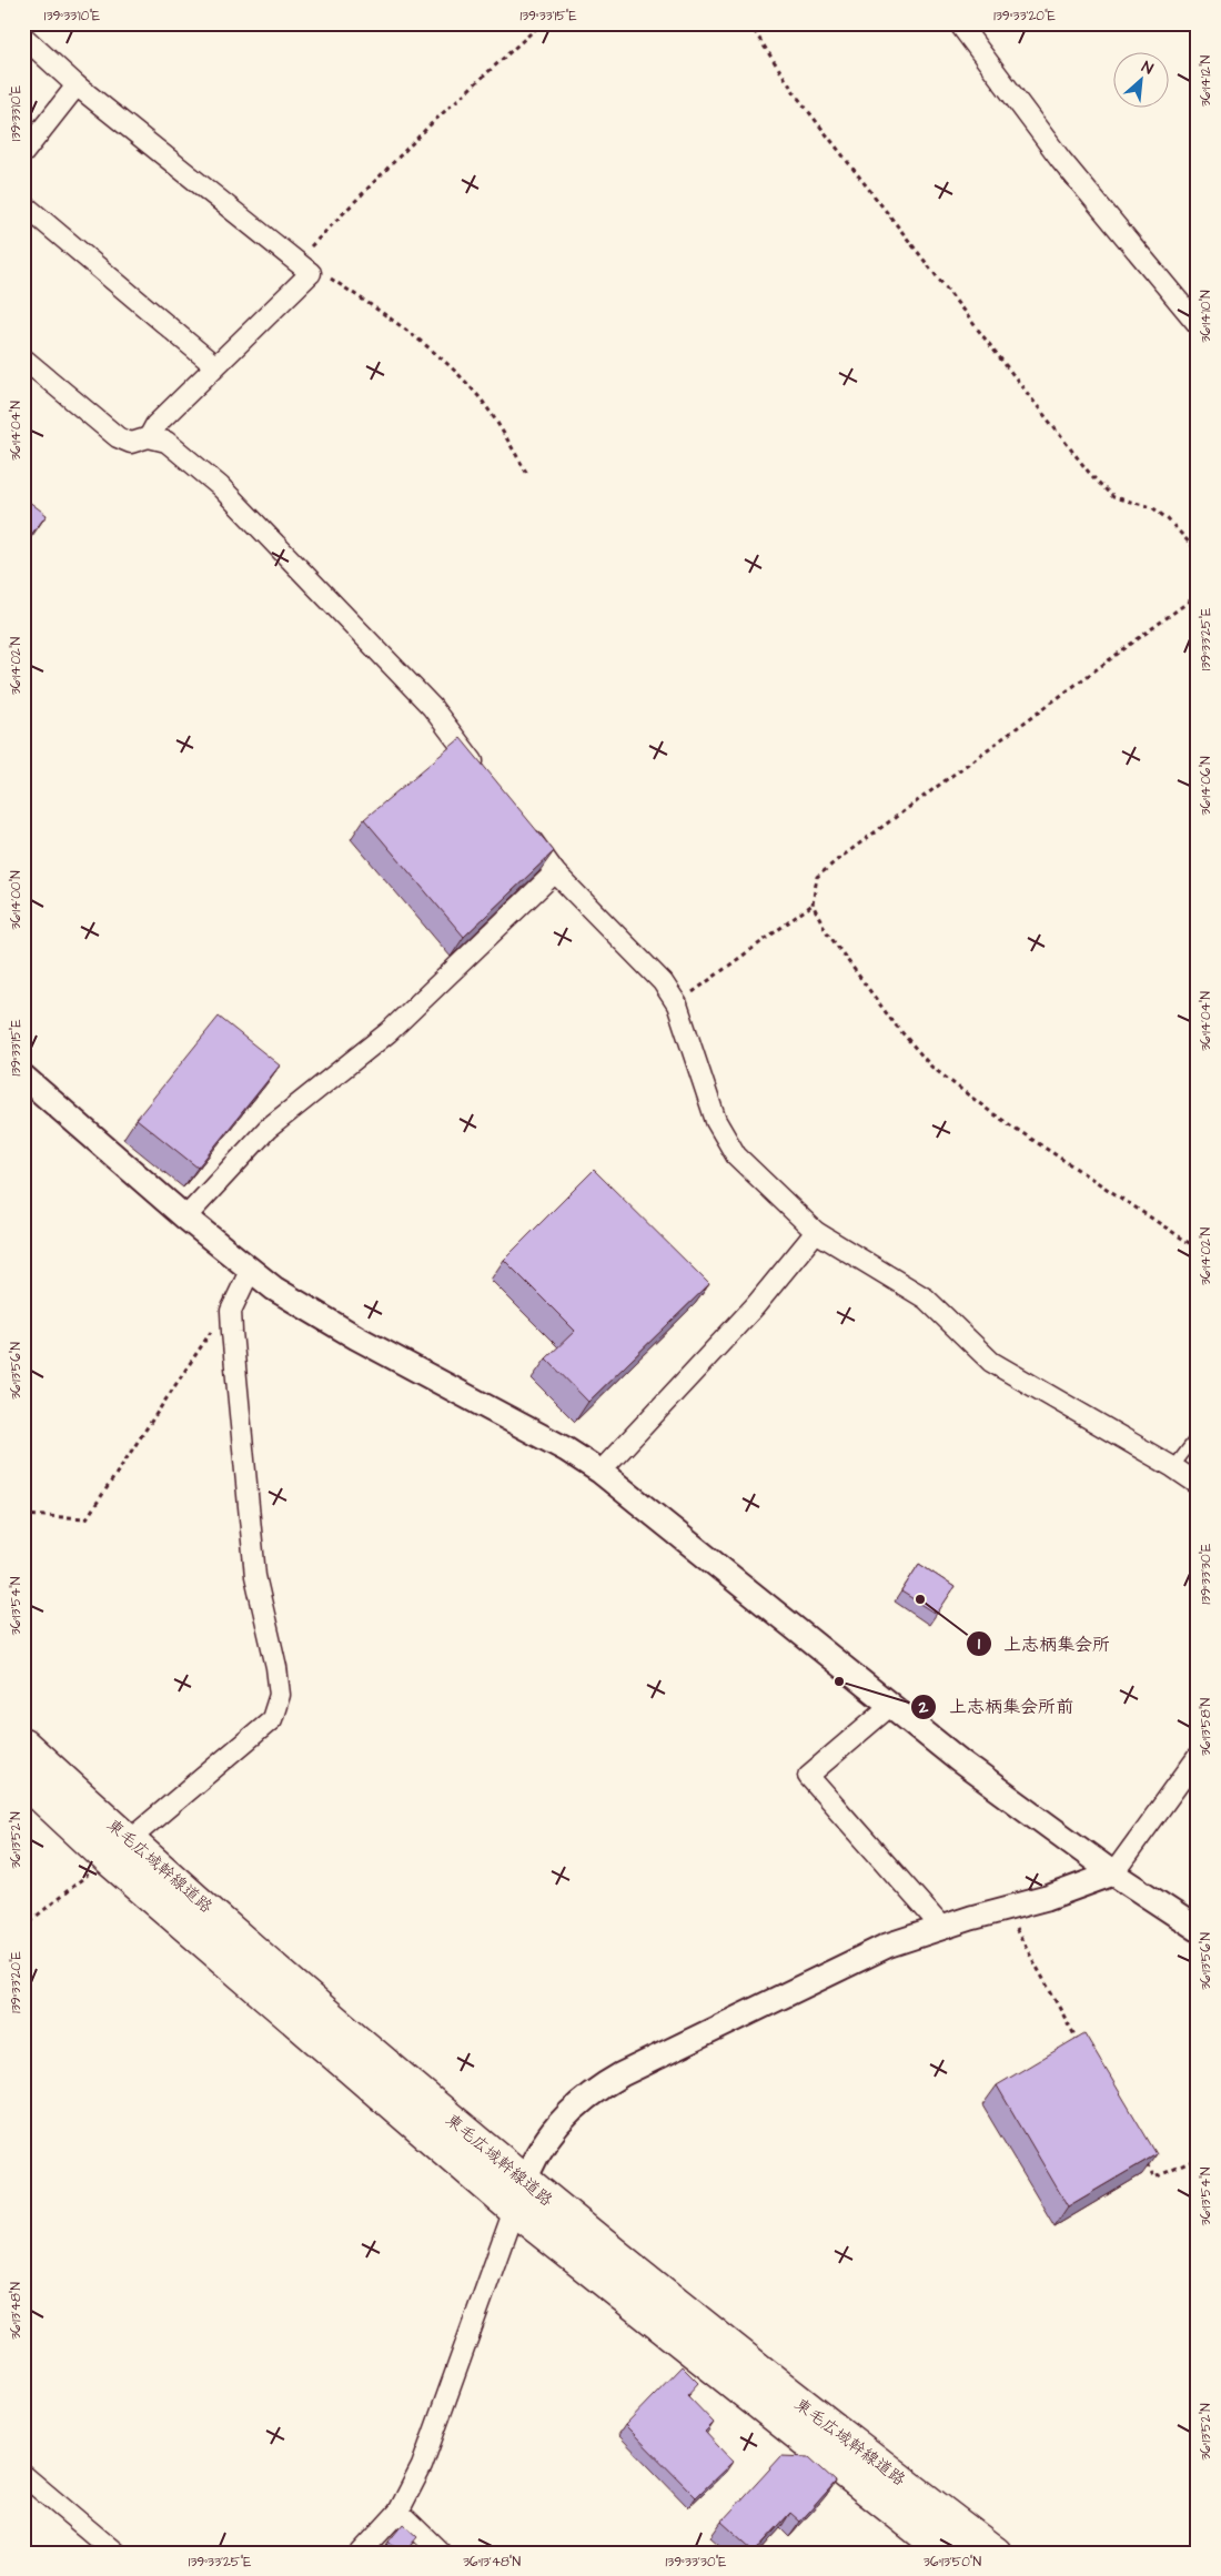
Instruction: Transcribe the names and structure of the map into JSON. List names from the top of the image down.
{
  "streets": {
    "highway": ["東毛広域幹線道路"]
  },
  "places": ["上志柄集会所", "上志柄集会所前"],
  "north": "top right",
  "coordinates": [
    "139°33'10\"E",
    "139°33'15\"E",
    "139°33'20\"E",
    "36°14'12\"N",
    "36°14'10\"N",
    "36°14'04\"N",
    "139°33'25\"E",
    "36°14'02\"N",
    "36°14'06\"N",
    "36°14'00\"N",
    "36°13'56\"N",
    "139°33'30\"E",
    "36°13'54\"N",
    "36°13'58\"N",
    "36°13'52\"N",
    "36°13'48\"N",
    "36°13'50\"N"
  ]
}
